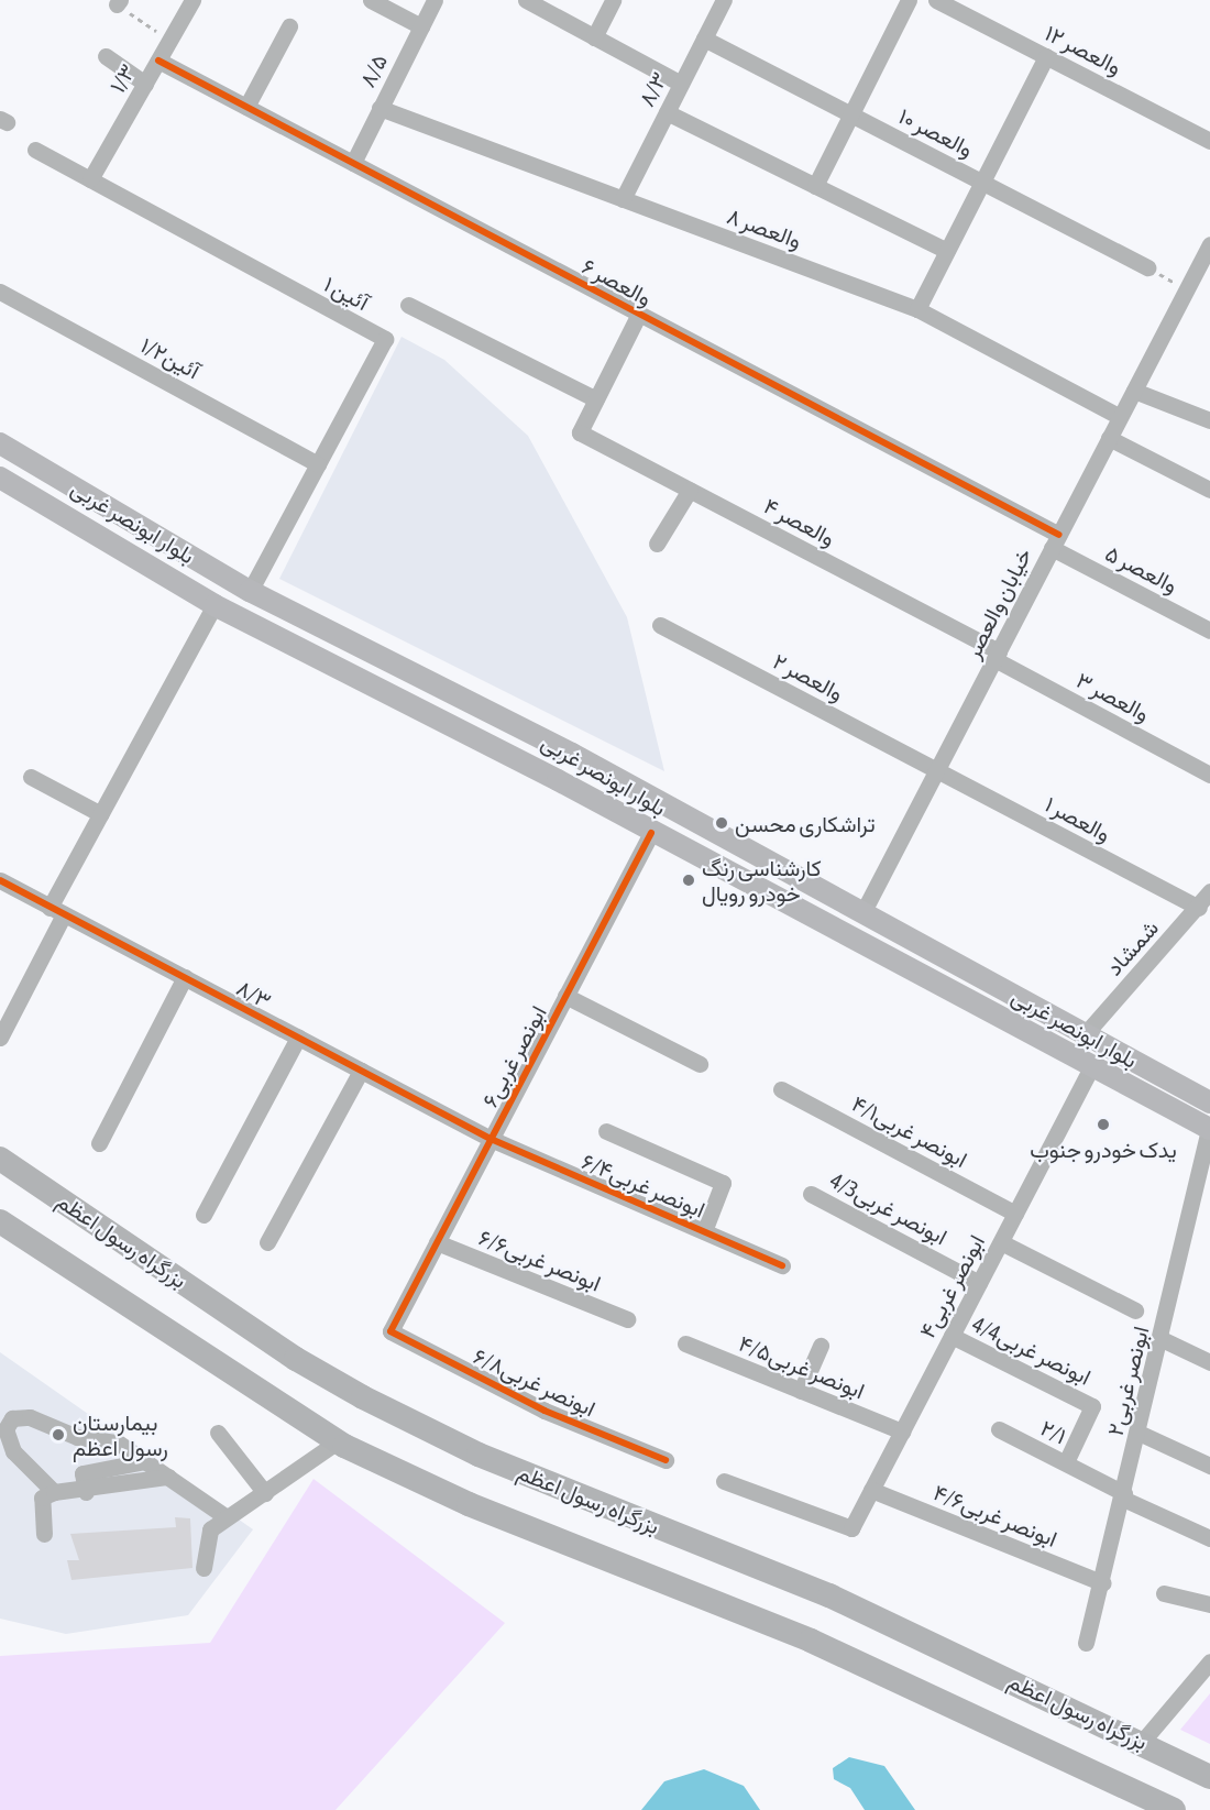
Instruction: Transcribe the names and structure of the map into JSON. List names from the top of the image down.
{
  "streets": {
    "highway": ["بزرگراه رسول اعظم"],
    "main road": ["بلوار ابونصر غربی"],
    "street": [
      "والعصر ۱۲",
      "۸/۵",
      "۱/۳",
      "۸/۳",
      "والعصر ۱۰",
      "والعصر ۸",
      "والعصر ۶",
      "آئین ۱",
      "۱/۲آئین",
      "والعصر ۴",
      "والعصر ۵",
      "خیابان والعصر",
      "والعصر ۲",
      "والعصر ۳",
      "والعصر ۱",
      "شمشاد",
      "۶ابونصر غربی",
      "۴/۱ابونصر غربی",
      "۶/۴ابونصر غربی",
      "4/3ابونصر غربی",
      "۶/۶ابونصر غربی",
      "۴ابونصر غربی",
      "4/4ابونصر غربی",
      "۴/۵ابونصر غربی",
      "۲ابونصر غربی",
      "۶/۸ابونصر غربی",
      "۲/۱",
      "۴/۶ابونصر غربی"
    ]
  },
  "crossings": [
    ["۸/۵", "والعصر ۸"],
    ["۸/۵", "والعصر ۶"],
    ["۱/۳", "والعصر ۶"],
    ["۱/۳", "آئین ۱"],
    ["۸/۳", "والعصر ۱۰"],
    ["۸/۳", "والعصر ۸"],
    ["۸/۳", "۶ابونصر غربی"],
    ["۸/۳", "۶/۴ابونصر غربی"],
    ["والعصر ۸", "خیابان والعصر"],
    ["والعصر ۶", "والعصر ۵"],
    ["والعصر ۶", "خیابان والعصر"],
    ["آئین ۱", "۱/۲آئین"],
    ["آئین ۱", "بلوار ابونصر غربی"],
    ["بلوار ابونصر غربی", "خیابان والعصر"],
    ["بلوار ابونصر غربی", "شمشاد"],
    ["بلوار ابونصر غربی", "۶ابونصر غربی"],
    ["بلوار ابونصر غربی", "۴ابونصر غربی"],
    ["بلوار ابونصر غربی", "۲ابونصر غربی"],
    ["والعصر ۴", "خیابان والعصر"],
    ["والعصر ۴", "والعصر ۳"],
    ["والعصر ۵", "خیابان والعصر"],
    ["خیابان والعصر", "والعصر ۲"],
    ["خیابان والعصر", "والعصر ۳"],
    ["خیابان والعصر", "والعصر ۱"],
    ["والعصر ۲", "والعصر ۱"],
    ["والعصر ۱", "شمشاد"],
    ["۶ابونصر غربی", "۶/۴ابونصر غربی"],
    ["۶ابونصر غربی", "۶/۶ابونصر غربی"],
    ["۶ابونصر غربی", "۶/۸ابونصر غربی"],
    ["۴/۱ابونصر غربی", "۴ابونصر غربی"],
    ["4/3ابونصر غربی", "۴ابونصر غربی"],
    ["۴ابونصر غربی", "4/4ابونصر غربی"],
    ["۴ابونصر غربی", "۴/۵ابونصر غربی"],
    ["۴ابونصر غربی", "۴/۶ابونصر غربی"],
    ["4/4ابونصر غربی", "۲/۱"],
    ["۲ابونصر غربی", "۲/۱"],
    ["۲ابونصر غربی", "۴/۶ابونصر غربی"]
  ],
  "places": [
    "تراشکاری محسن",
    "کارشناسی رنگ خودرو رویال",
    "یدک خودرو جنوب",
    "بیمارستان رسول اعظم"
  ]
}
